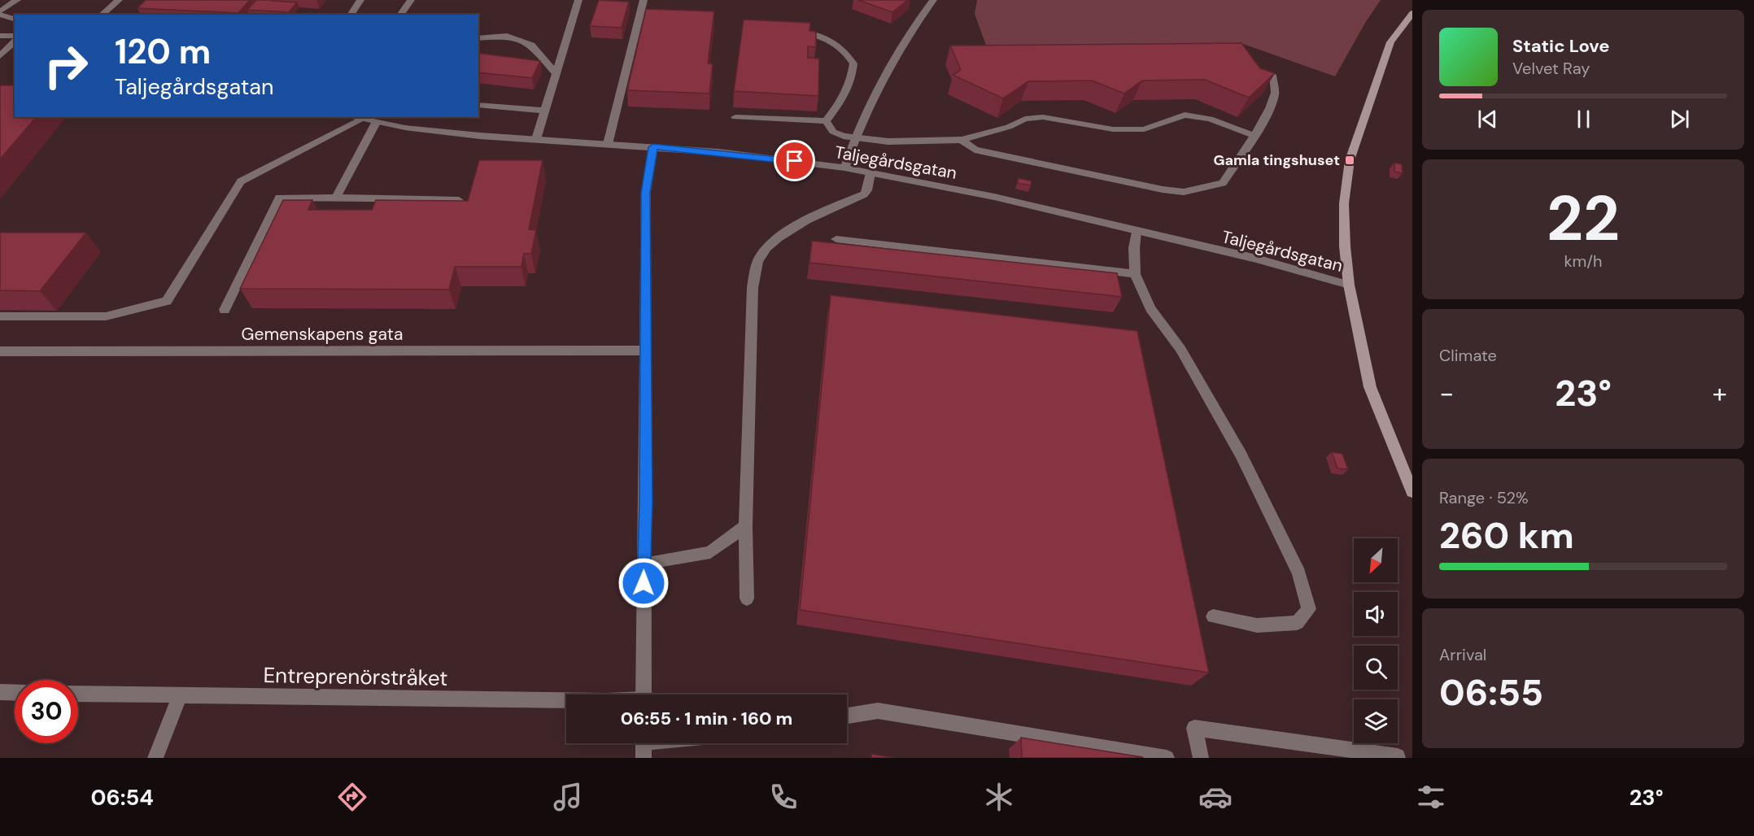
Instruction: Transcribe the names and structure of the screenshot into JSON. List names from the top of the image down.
{
  "streets": {
    "street": ["Taljegårdsgatan", "Gemenskapens gata", "Entreprenörstråket"]
  },
  "places": {
    "transit": ["Gamla tingshuset"]
  },
  "north": "bottom left",
  "page": {
    "turn": ["120 m", "Taljegårdsgatan"],
    "song": ["Static Love", "Velvet Ray"],
    "tile": [
      ["22", "km/h"],
      "Climate",
      ["Range · 52%", "260 km"],
      ["Arrival", "06:55"]
    ],
    "heat": ["−", "23°", "+"],
    "limit": "30",
    "trip": "06:55 · 1 min · 160 m",
    "tabs": ["06:54", "23°"]
  }
}
